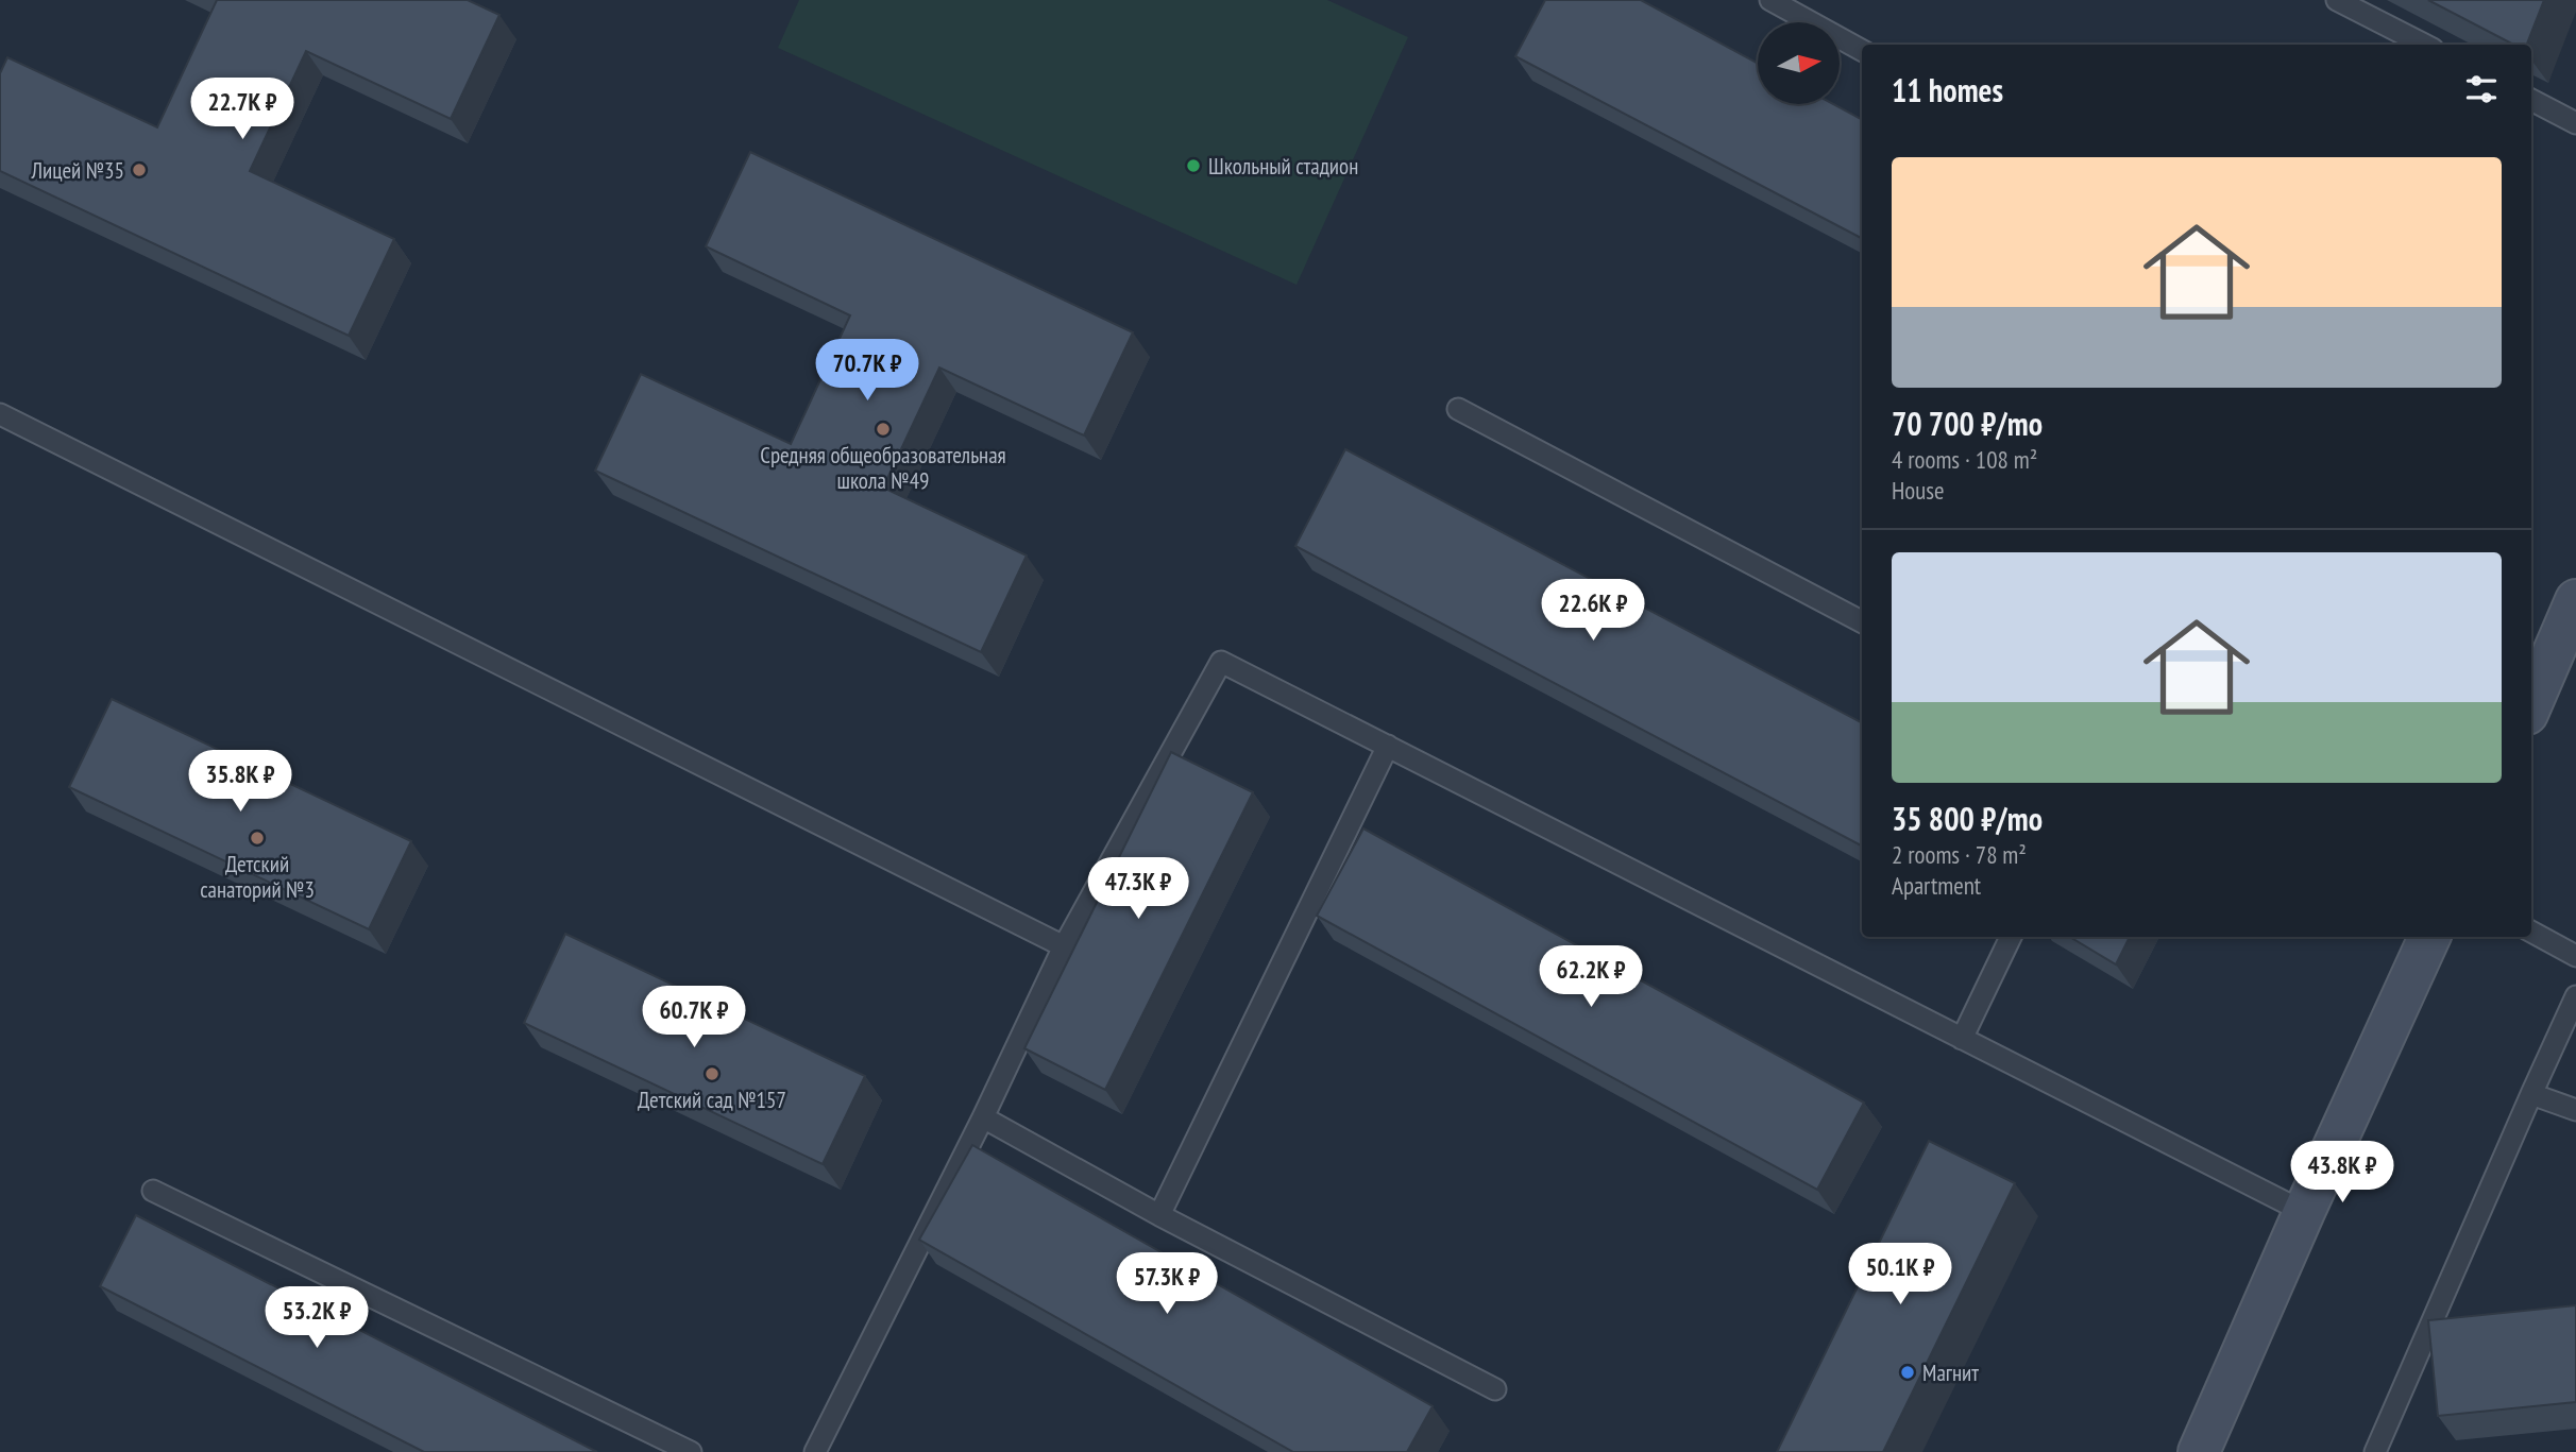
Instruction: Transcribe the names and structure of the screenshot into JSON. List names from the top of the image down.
{
  "places": [
    "Школьный стадион",
    "Лицей №35",
    "Средняя общеобразовательная школа №49",
    "Детский санаторий №3",
    "Детский сад №157",
    "Магнит"
  ],
  "north": "right",
  "page": {
    "heading": "11 homes",
    "price": [
      "22.7K ₽",
      "70.7K ₽",
      "22.6K ₽",
      "35.8K ₽",
      "47.3K ₽",
      "62.2K ₽",
      "60.7K ₽",
      "43.8K ₽",
      "50.1K ₽",
      "57.3K ₽",
      "53.2K ₽"
    ],
    "list": [
      {
        "name": "70 700 ₽/mo",
        "note": "4 rooms · 108 m² · House"
      },
      {
        "name": "35 800 ₽/mo",
        "note": "2 rooms · 78 m² · Apartment"
      }
    ]
  }
}
